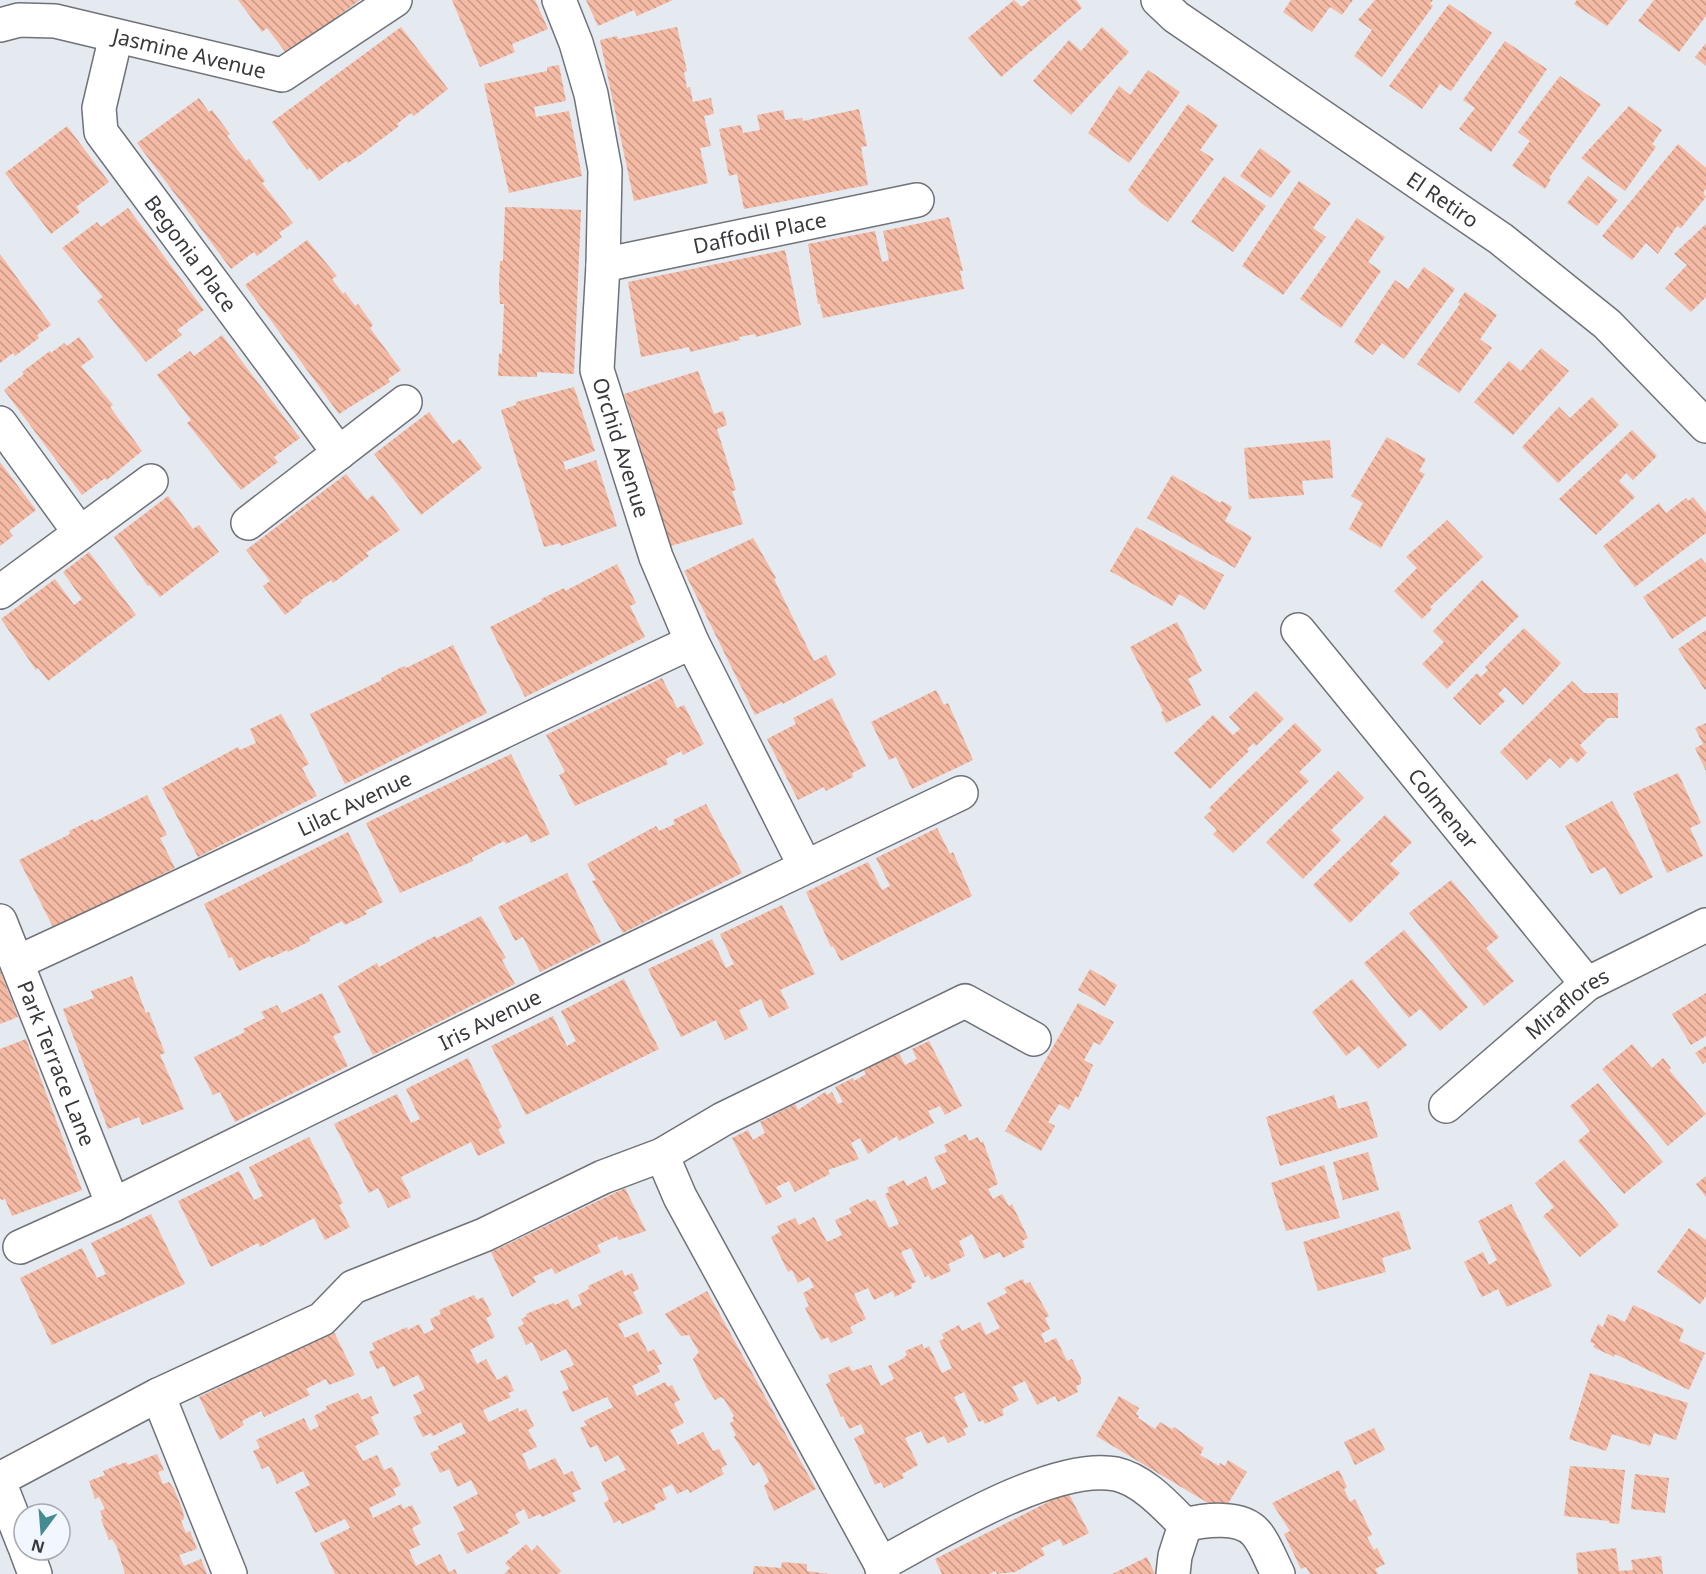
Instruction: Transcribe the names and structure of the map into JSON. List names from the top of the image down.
{
  "streets": {
    "street": [
      "Jasmine Avenue",
      "El Retiro",
      "Daffodil Place",
      "Begonia Place",
      "Orchid Avenue",
      "Lilac Avenue",
      "Colmenar",
      "Miraflores",
      "Iris Avenue",
      "Park Terrace Lane"
    ]
  },
  "crossings": [
    ["Jasmine Avenue", "Begonia Place"],
    ["Daffodil Place", "Orchid Avenue"],
    ["Orchid Avenue", "Lilac Avenue"],
    ["Orchid Avenue", "Iris Avenue"],
    ["Lilac Avenue", "Park Terrace Lane"],
    ["Colmenar", "Miraflores"],
    ["Iris Avenue", "Park Terrace Lane"]
  ],
  "north": "bottom"
}
